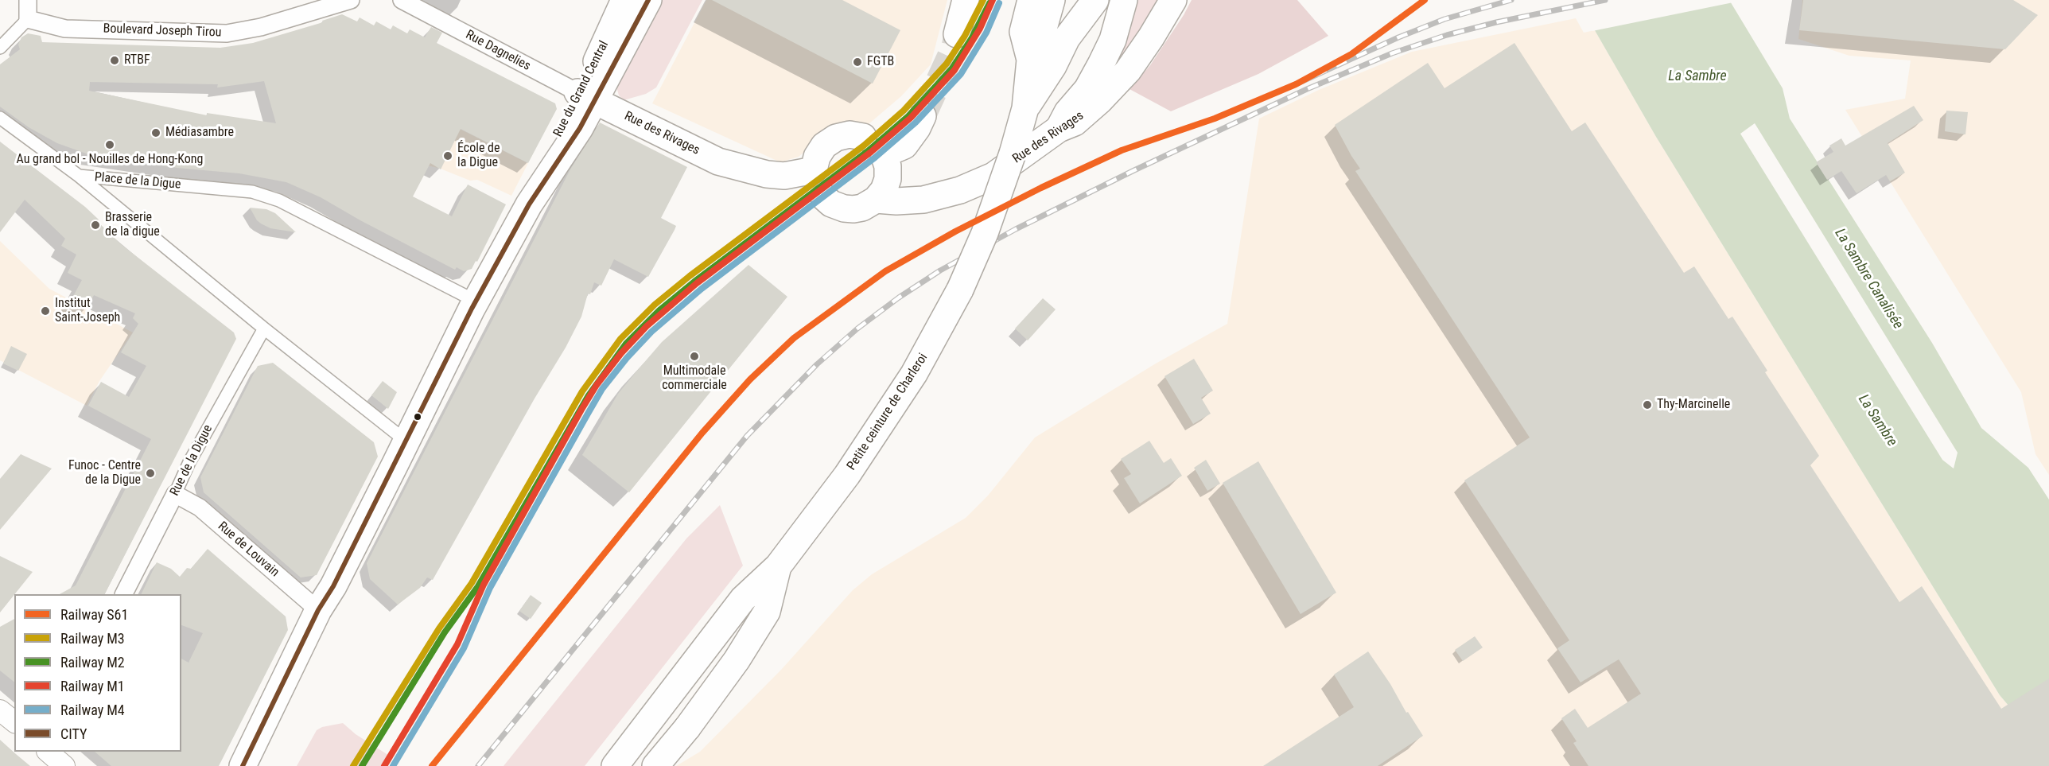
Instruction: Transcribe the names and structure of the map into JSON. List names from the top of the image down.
{
  "streets": {
    "main road": ["Rue du Grand Central", "Rue des Rivages", "Petite ceinture de Charleroi"],
    "street": [
      "Boulevard Joseph Tirou",
      "Rue Dagnelies",
      "Place de la Digue",
      "Rue de la Digue",
      "Rue de Louvain"
    ]
  },
  "crossings": [
    ["Rue Dagnelies", "Rue du Grand Central"],
    ["Rue Dagnelies", "Rue des Rivages"],
    ["Rue du Grand Central", "Rue des Rivages"],
    ["Rue du Grand Central", "Place de la Digue"],
    ["Rue du Grand Central", "Rue de Louvain"],
    ["Place de la Digue", "Rue de la Digue"],
    ["Rue de la Digue", "Rue de Louvain"]
  ],
  "water": ["La Sambre", "La Sambre Canalisée"],
  "places": [
    "RTBF",
    "FGTB",
    "Médiasambre",
    "Au grand bol - Nouilles de Hong-Kong",
    "École de la Digue",
    "Brasserie de la digue",
    "Institut Saint-Joseph",
    "Multimodale commerciale",
    "Thy-Marcinelle",
    "Funoc - Centre de la Digue"
  ],
  "lines": [
    "rail line S61",
    "rail line M3",
    "rail line M1",
    "transit line CITY",
    "rail line M2",
    "rail line M4"
  ],
  "legend": [
    "Railway S61",
    "Railway M3",
    "Railway M2",
    "Railway M1",
    "Railway M4",
    "CITY"
  ]
}
